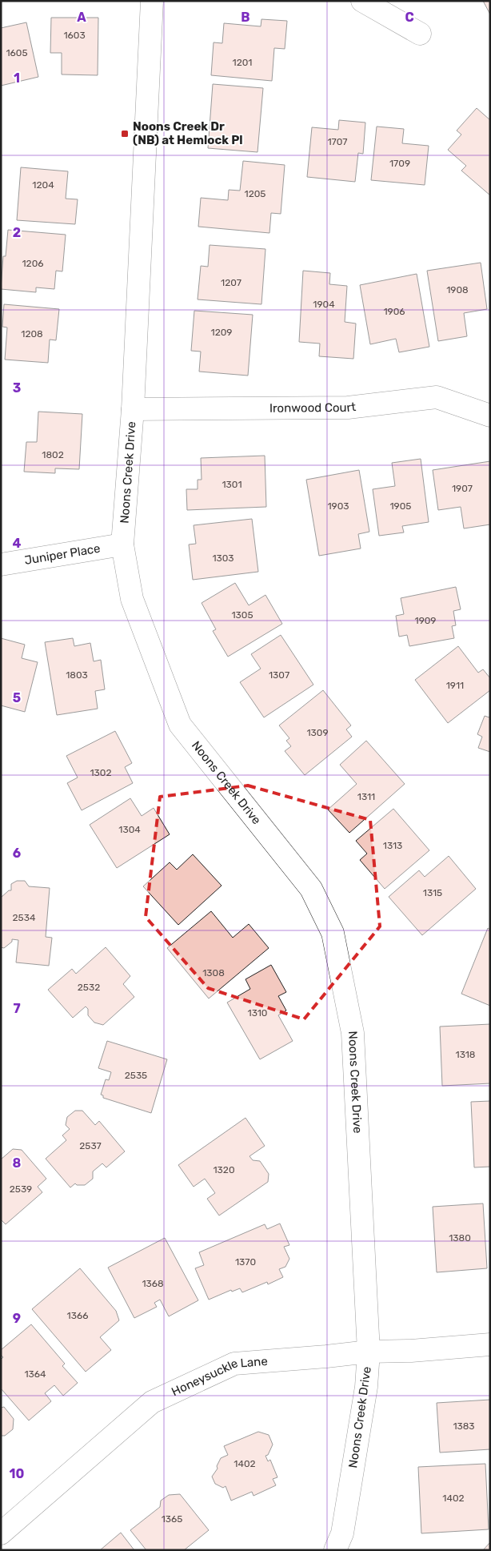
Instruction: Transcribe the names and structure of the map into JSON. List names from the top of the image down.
{
  "streets": {
    "street": [
      "Ironwood Court",
      "Noons Creek Drive",
      "Juniper Place",
      "Honeysuckle Lane"
    ]
  },
  "crossings": [
    ["Ironwood Court", "Noons Creek Drive"],
    ["Noons Creek Drive", "Juniper Place"],
    ["Noons Creek Drive", "Honeysuckle Lane"]
  ],
  "places": {
    "transit": ["Noons Creek Dr (NB) at Hemlock Pl"]
  },
  "house_numbers": [
    "1603",
    "1605",
    "1201",
    "1707",
    "1709",
    "1204",
    "1205",
    "1206",
    "1207",
    "1908",
    "1904",
    "1906",
    "1209",
    "1208",
    "1802",
    "1301",
    "1907",
    "1903",
    "1905",
    "1303",
    "1305",
    "1909",
    "1803",
    "1307",
    "1911",
    "1309",
    "1302",
    "1311",
    "1304",
    "1313",
    "1315",
    "2534",
    "1308",
    "2532",
    "1310",
    "1318",
    "2535",
    "2537",
    "1320",
    "2539",
    "1380",
    "1370",
    "1368",
    "1366",
    "1364",
    "1383",
    "1402",
    "1402",
    "1365"
  ],
  "grid": {
    "columns": ["A", "B", "C"],
    "rows": [
      "1",
      "2",
      "3",
      "4",
      "5",
      "6",
      "7",
      "8",
      "9",
      "10"
    ]
  }
}
